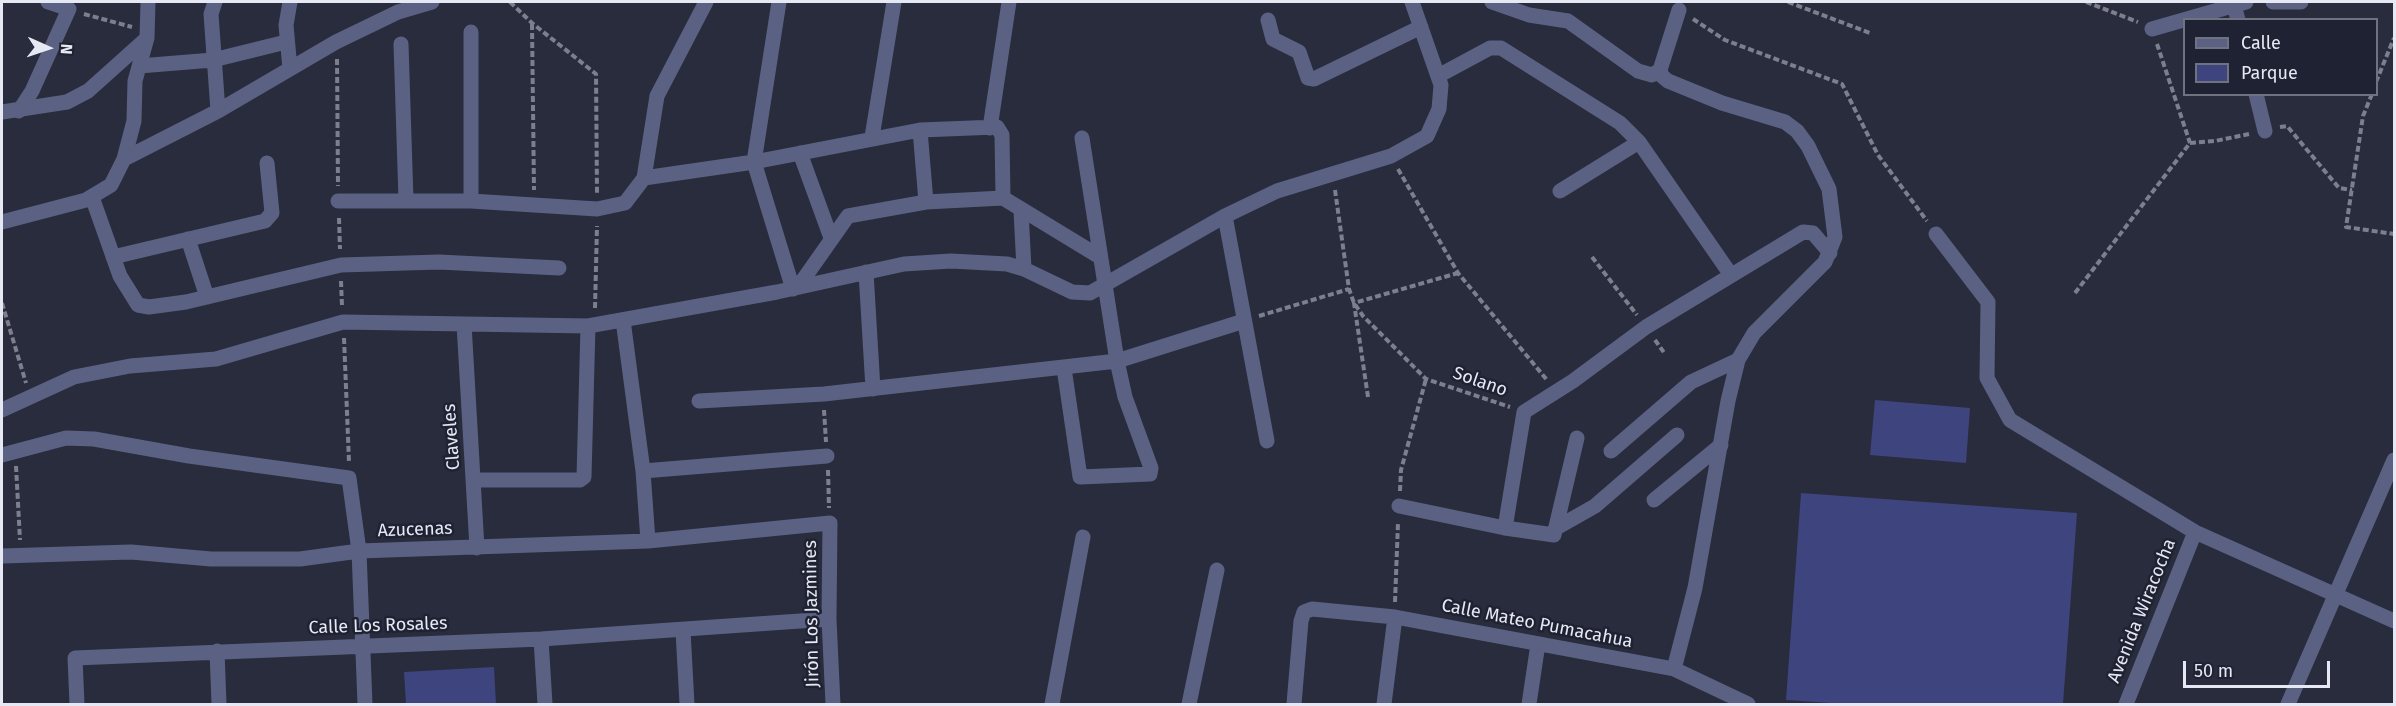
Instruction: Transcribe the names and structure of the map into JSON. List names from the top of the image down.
{
  "streets": {
    "street": [
      "Claveles",
      "Azucenas",
      "Avenida Wiracocha",
      "Jirón Los Jazmines",
      "Calle Mateo Pumacahua",
      "Calle Los Rosales"
    ],
    "path": ["Solano"]
  },
  "crossings": [
    ["Claveles", "Azucenas"],
    ["Azucenas", "Jirón Los Jazmines"],
    ["Jirón Los Jazmines", "Calle Los Rosales"]
  ],
  "legend": ["Calle", "Parque"],
  "scale_bar": "50 m",
  "north": "right"
}
